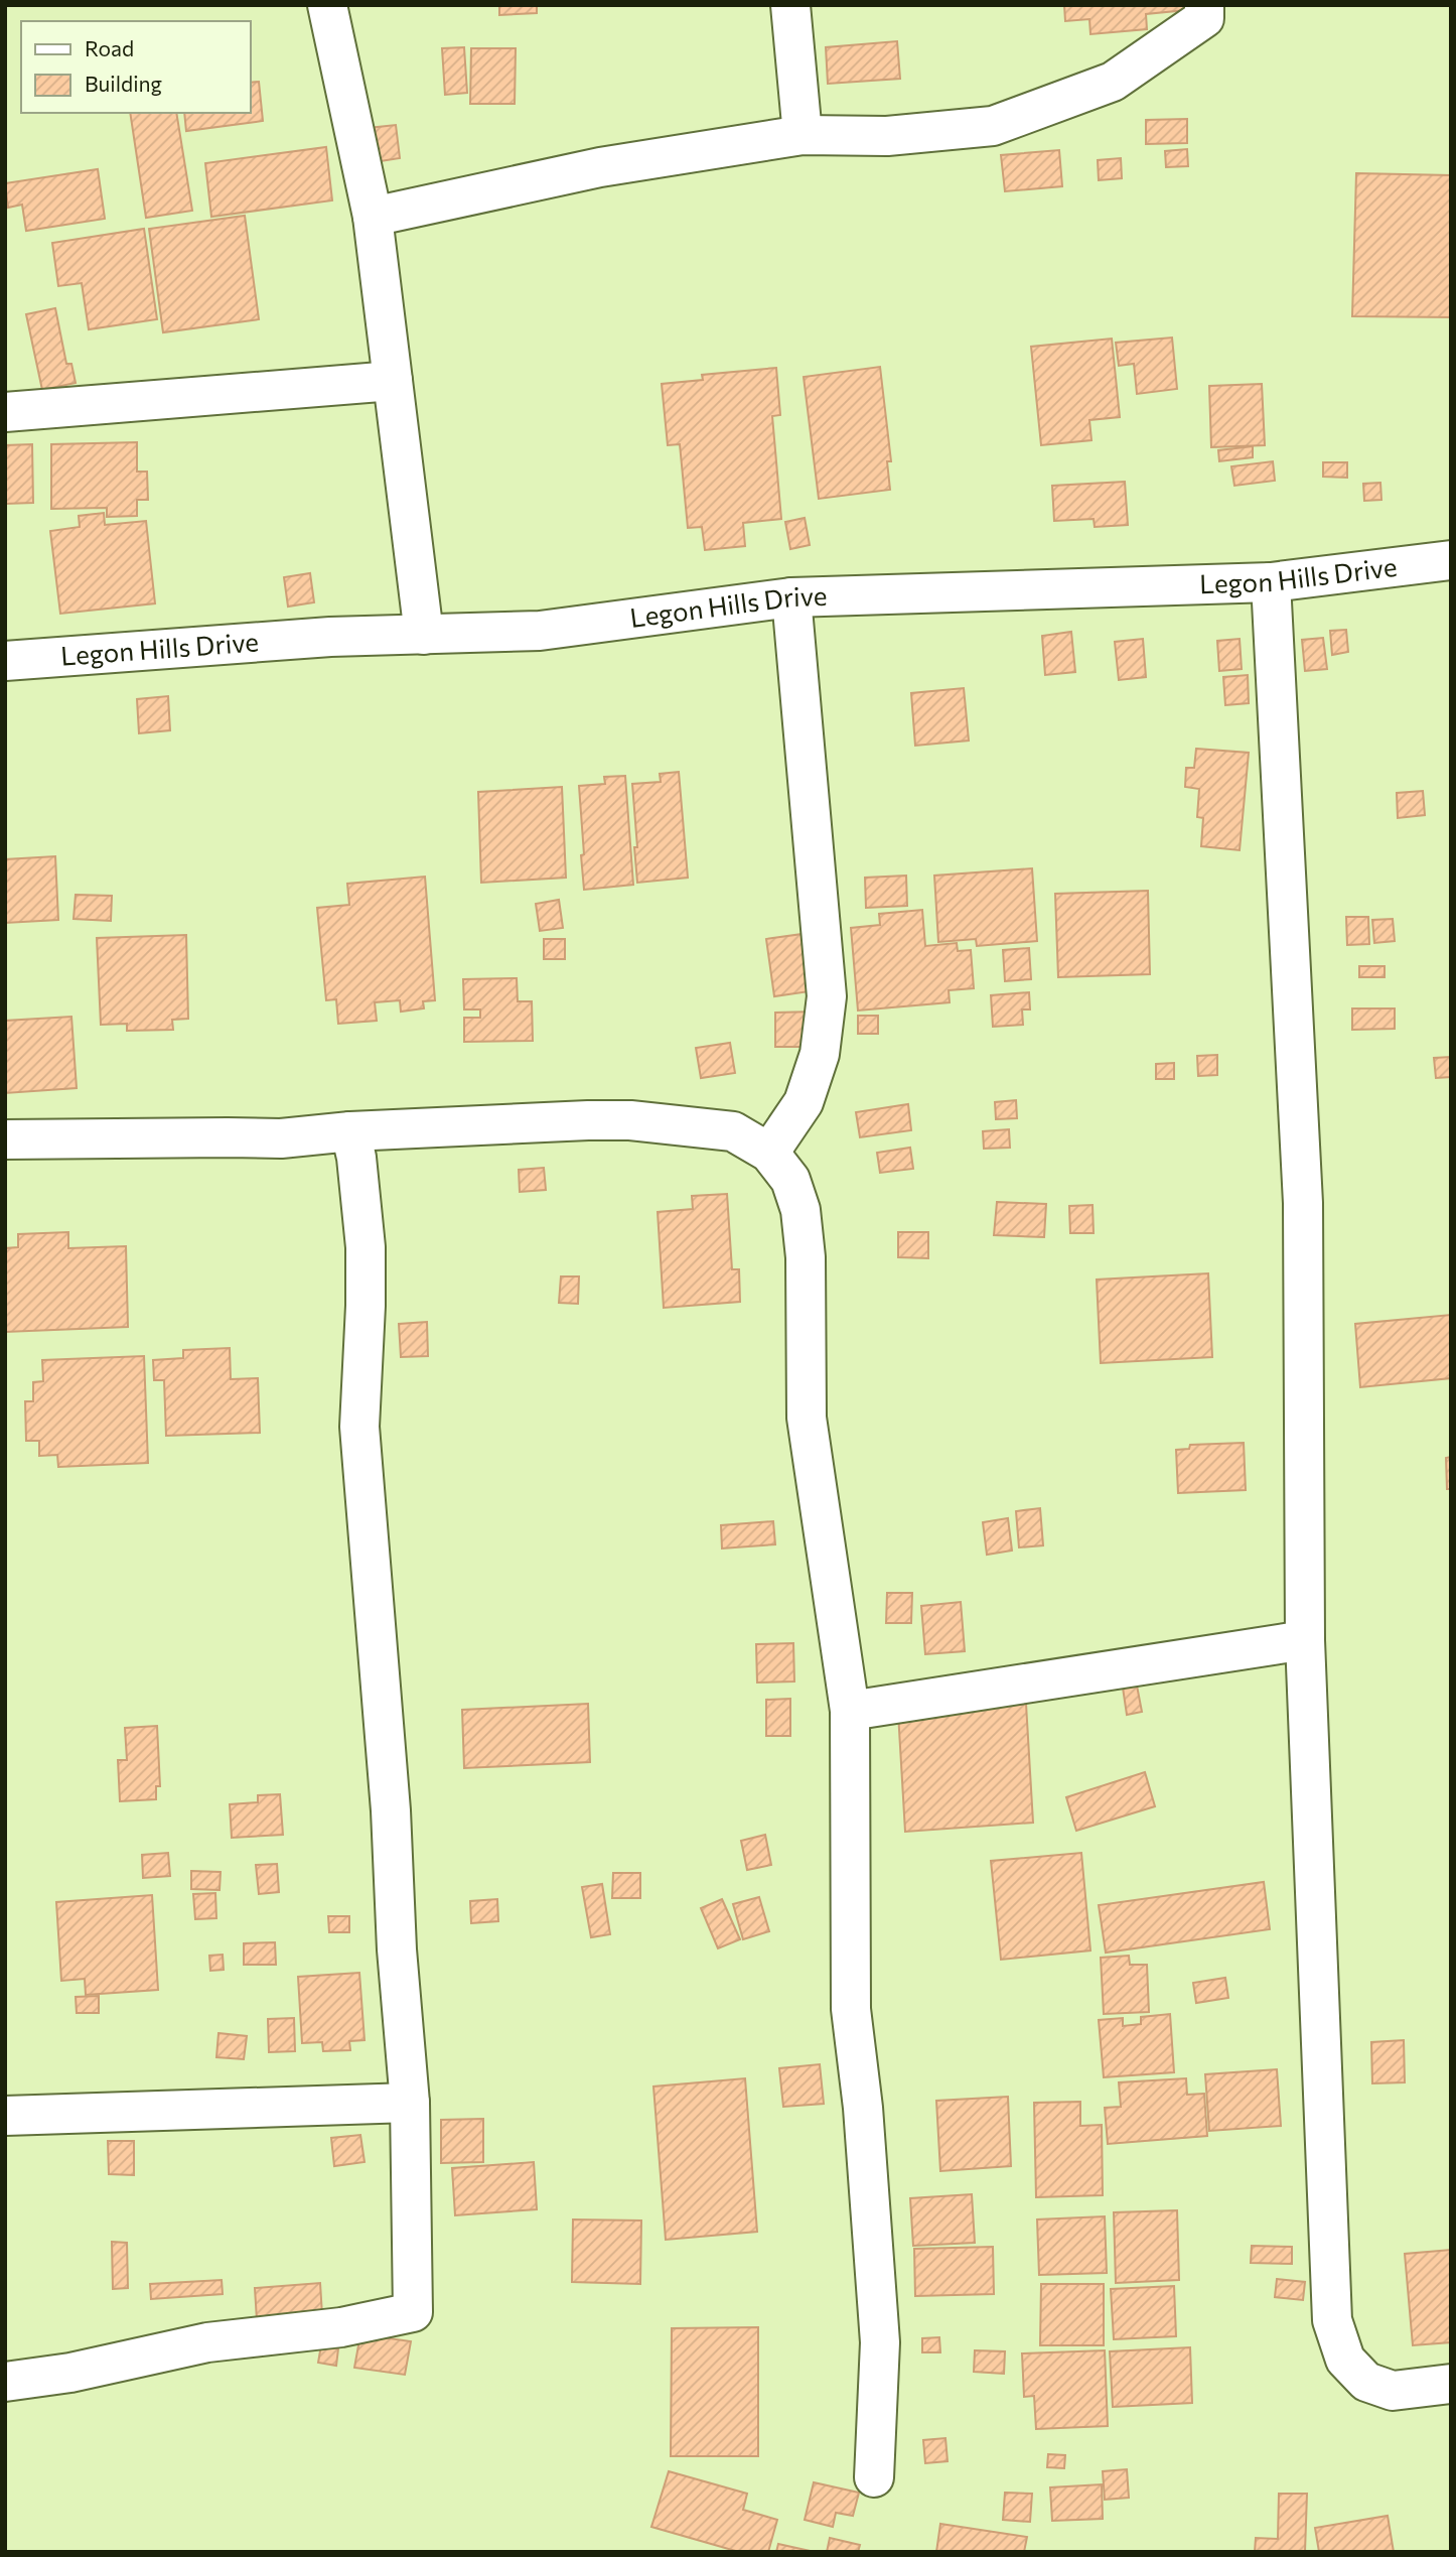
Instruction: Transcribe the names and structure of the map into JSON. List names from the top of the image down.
{
  "streets": {
    "street": ["Legon Hills Drive"]
  },
  "legend": ["Road", "Building"]
}
